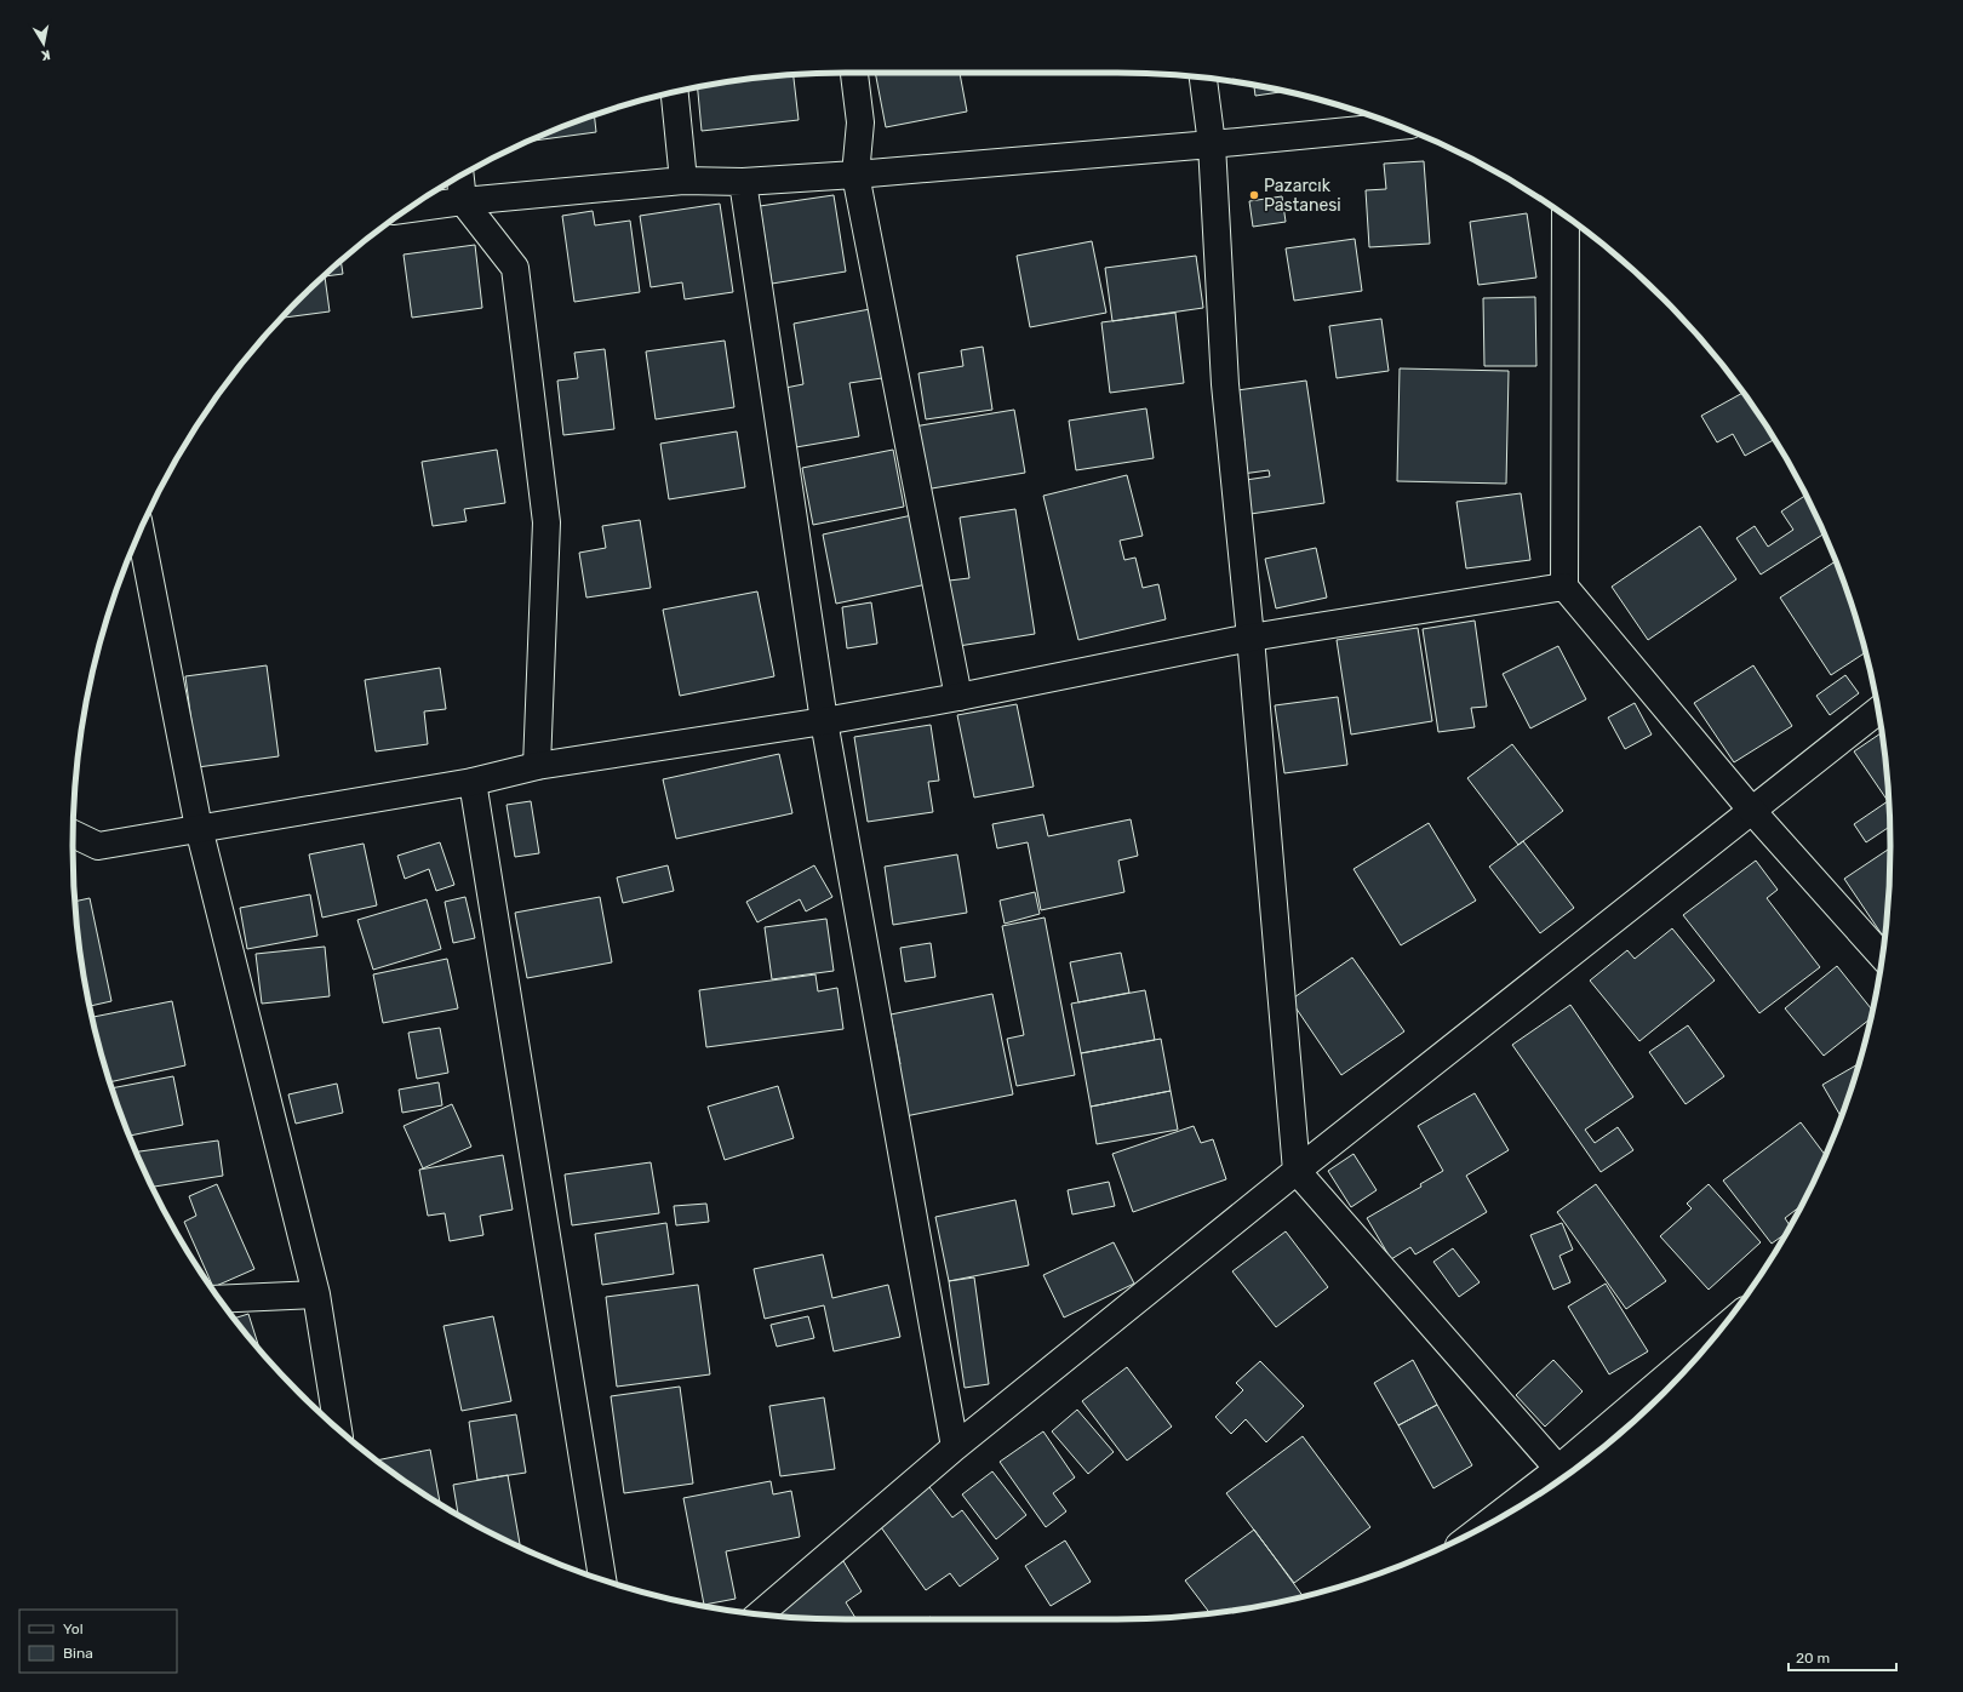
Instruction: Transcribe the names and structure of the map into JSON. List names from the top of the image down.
{
  "places": ["Pazarcık Pastanesi"],
  "legend": ["Yol", "Bina"],
  "scale_bar": "20 m",
  "north": "bottom"
}
